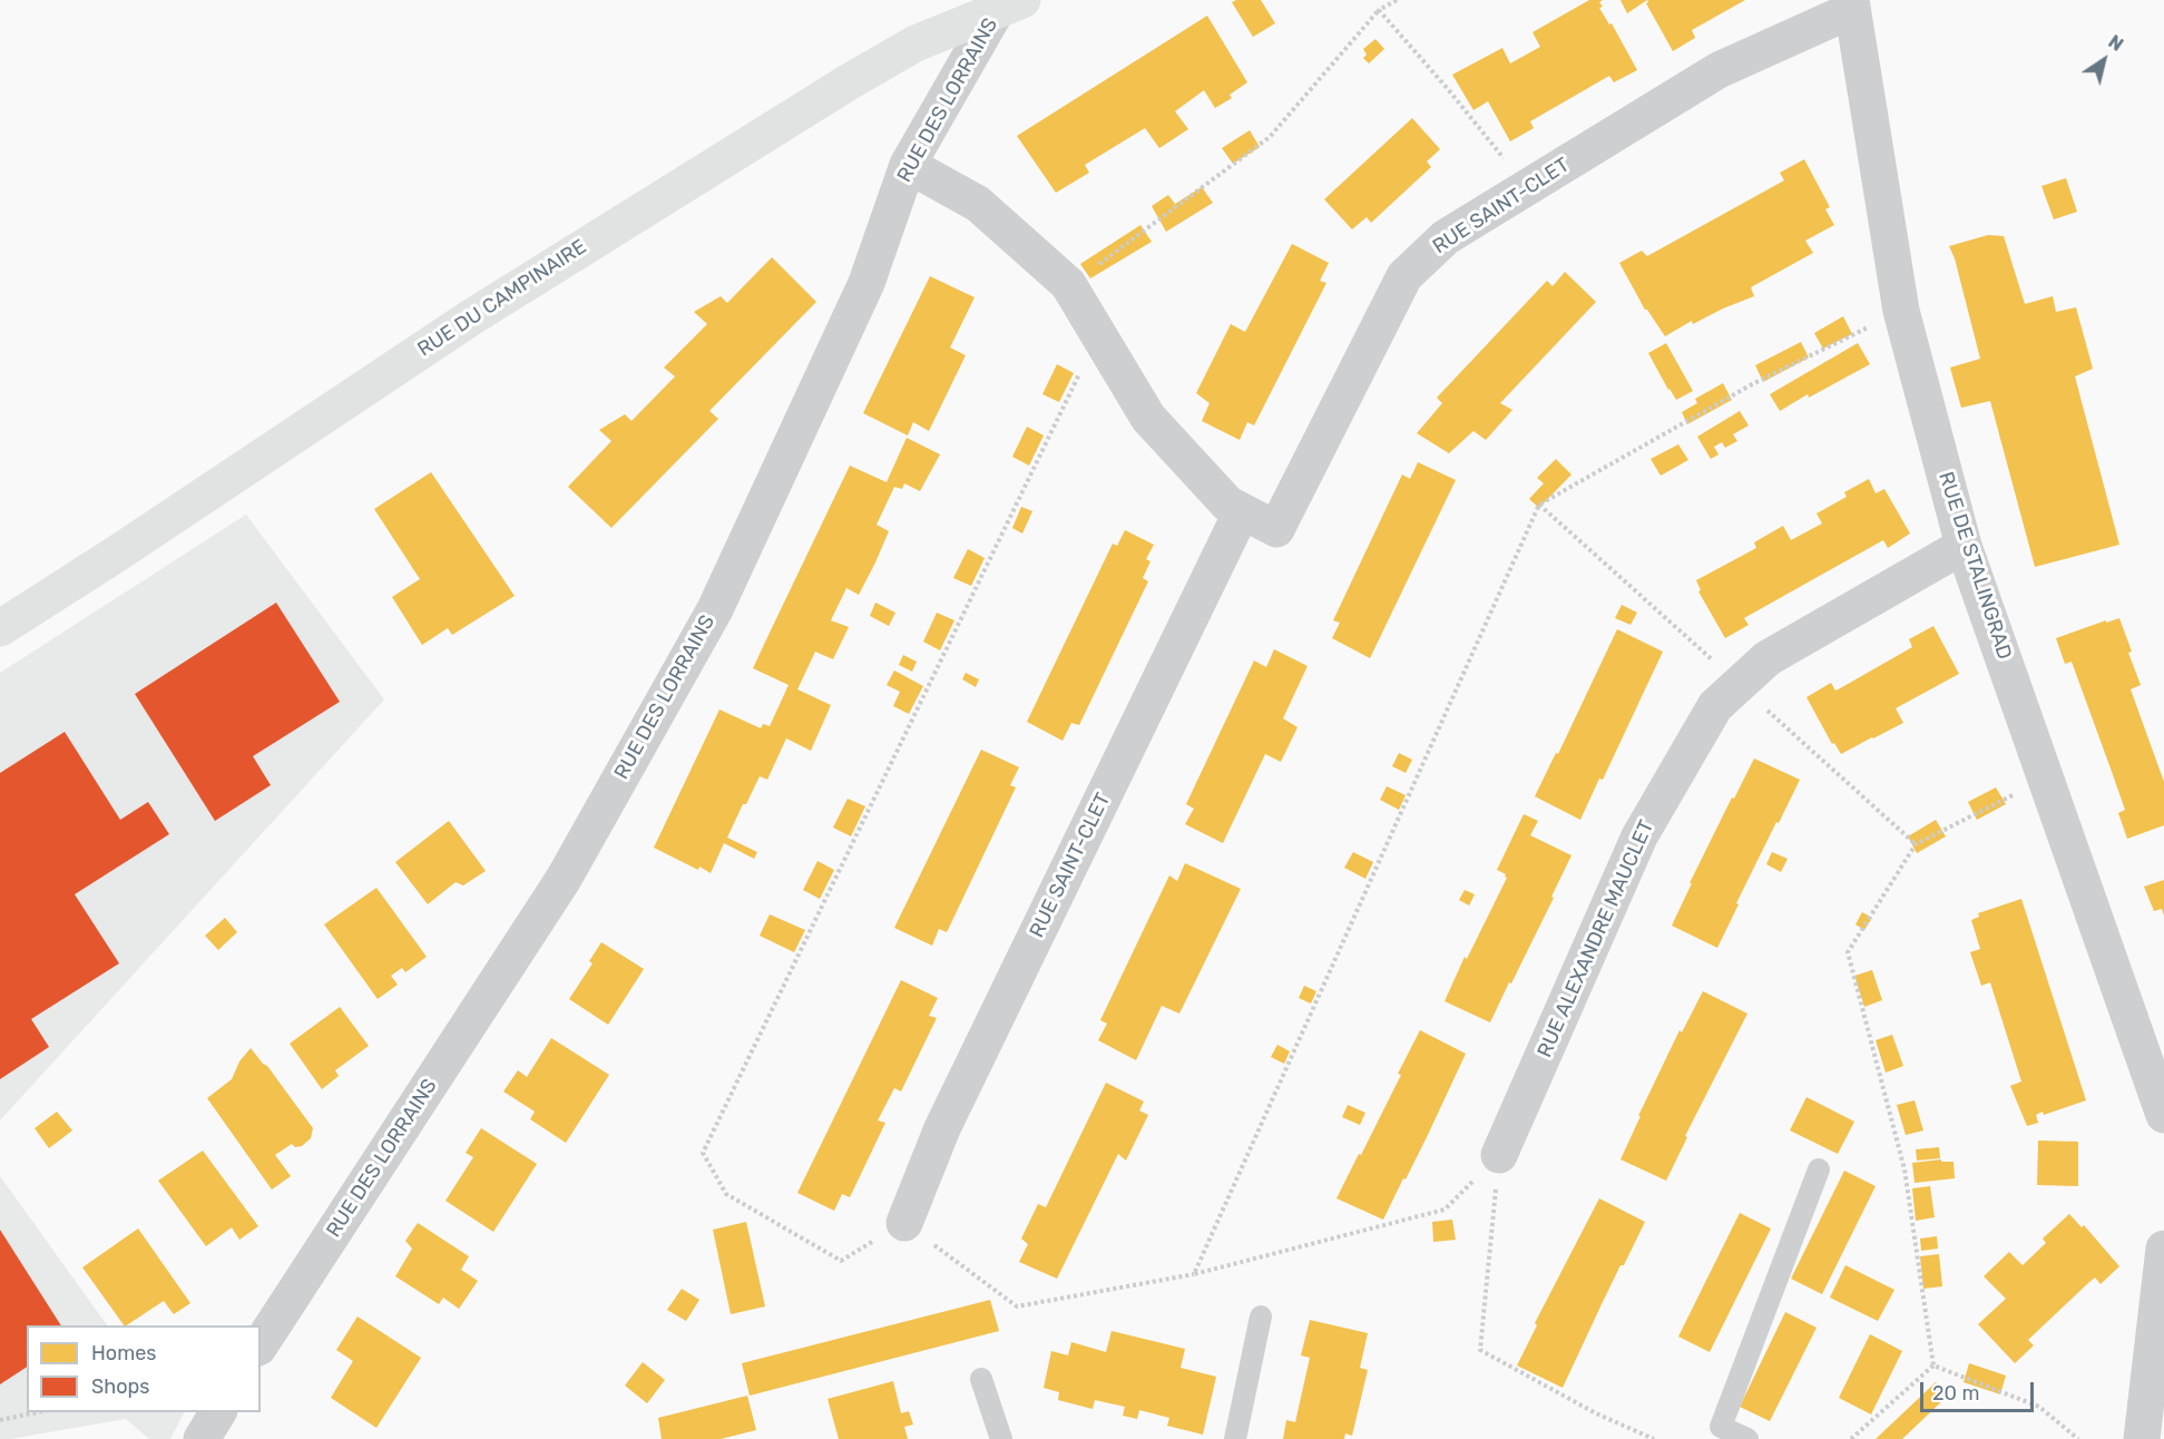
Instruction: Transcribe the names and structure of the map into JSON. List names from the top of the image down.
{
  "streets": {
    "main road": ["RUE DU CAMPINAIRE"],
    "street": [
      "RUE DES LORRAINS",
      "RUE SAINT-CLET",
      "RUE DE STALINGRAD",
      "RUE ALEXANDRE MAUCLET"
    ]
  },
  "crossings": [
    ["RUE DES LORRAINS", "RUE SAINT-CLET"],
    ["RUE DES LORRAINS", "RUE DU CAMPINAIRE"],
    ["RUE SAINT-CLET", "RUE DE STALINGRAD"],
    ["RUE DE STALINGRAD", "RUE ALEXANDRE MAUCLET"]
  ],
  "legend": ["Homes", "Shops"],
  "scale_bar": "20 m",
  "north": "top right"
}
